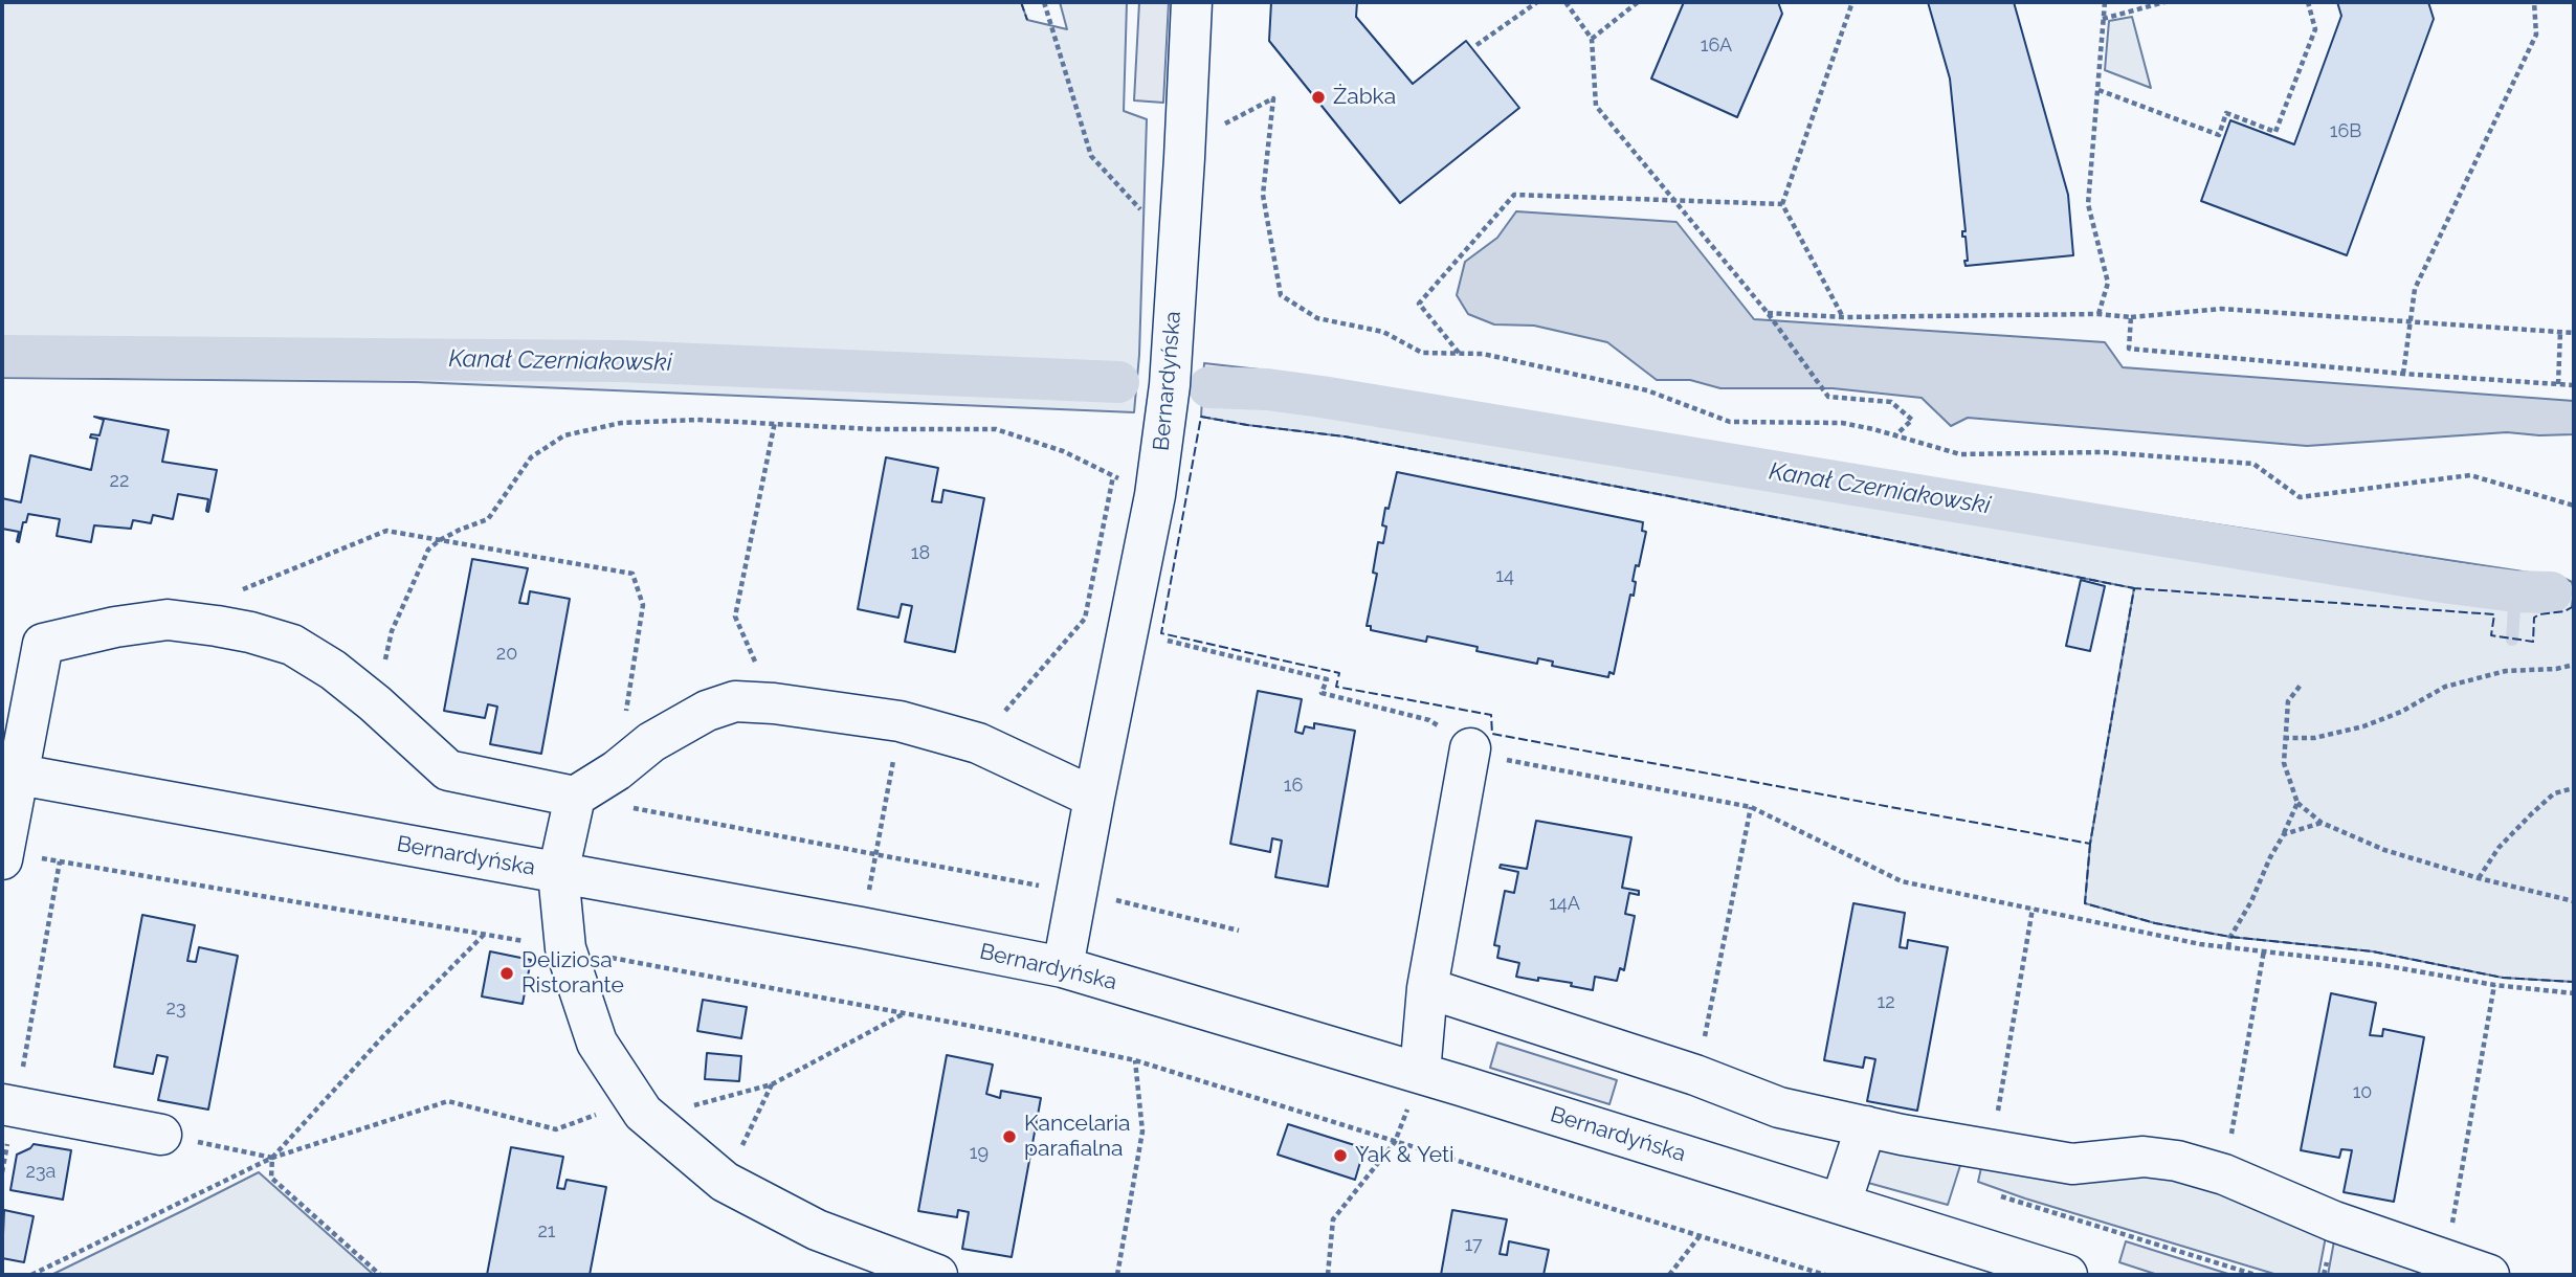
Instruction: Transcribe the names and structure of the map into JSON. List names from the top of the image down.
{
  "streets": {
    "street": ["Bernardyńska"]
  },
  "water": ["Kanał Czerniakowski"],
  "places": [
    "Żabka",
    "Deliziosa Ristorante",
    "Kancelaria parafialna",
    "Yak & Yeti"
  ],
  "house_numbers": [
    "16A",
    "16B",
    "22",
    "18",
    "14",
    "20",
    "16",
    "14A",
    "12",
    "23",
    "10",
    "19",
    "23a",
    "21",
    "17"
  ]
}
